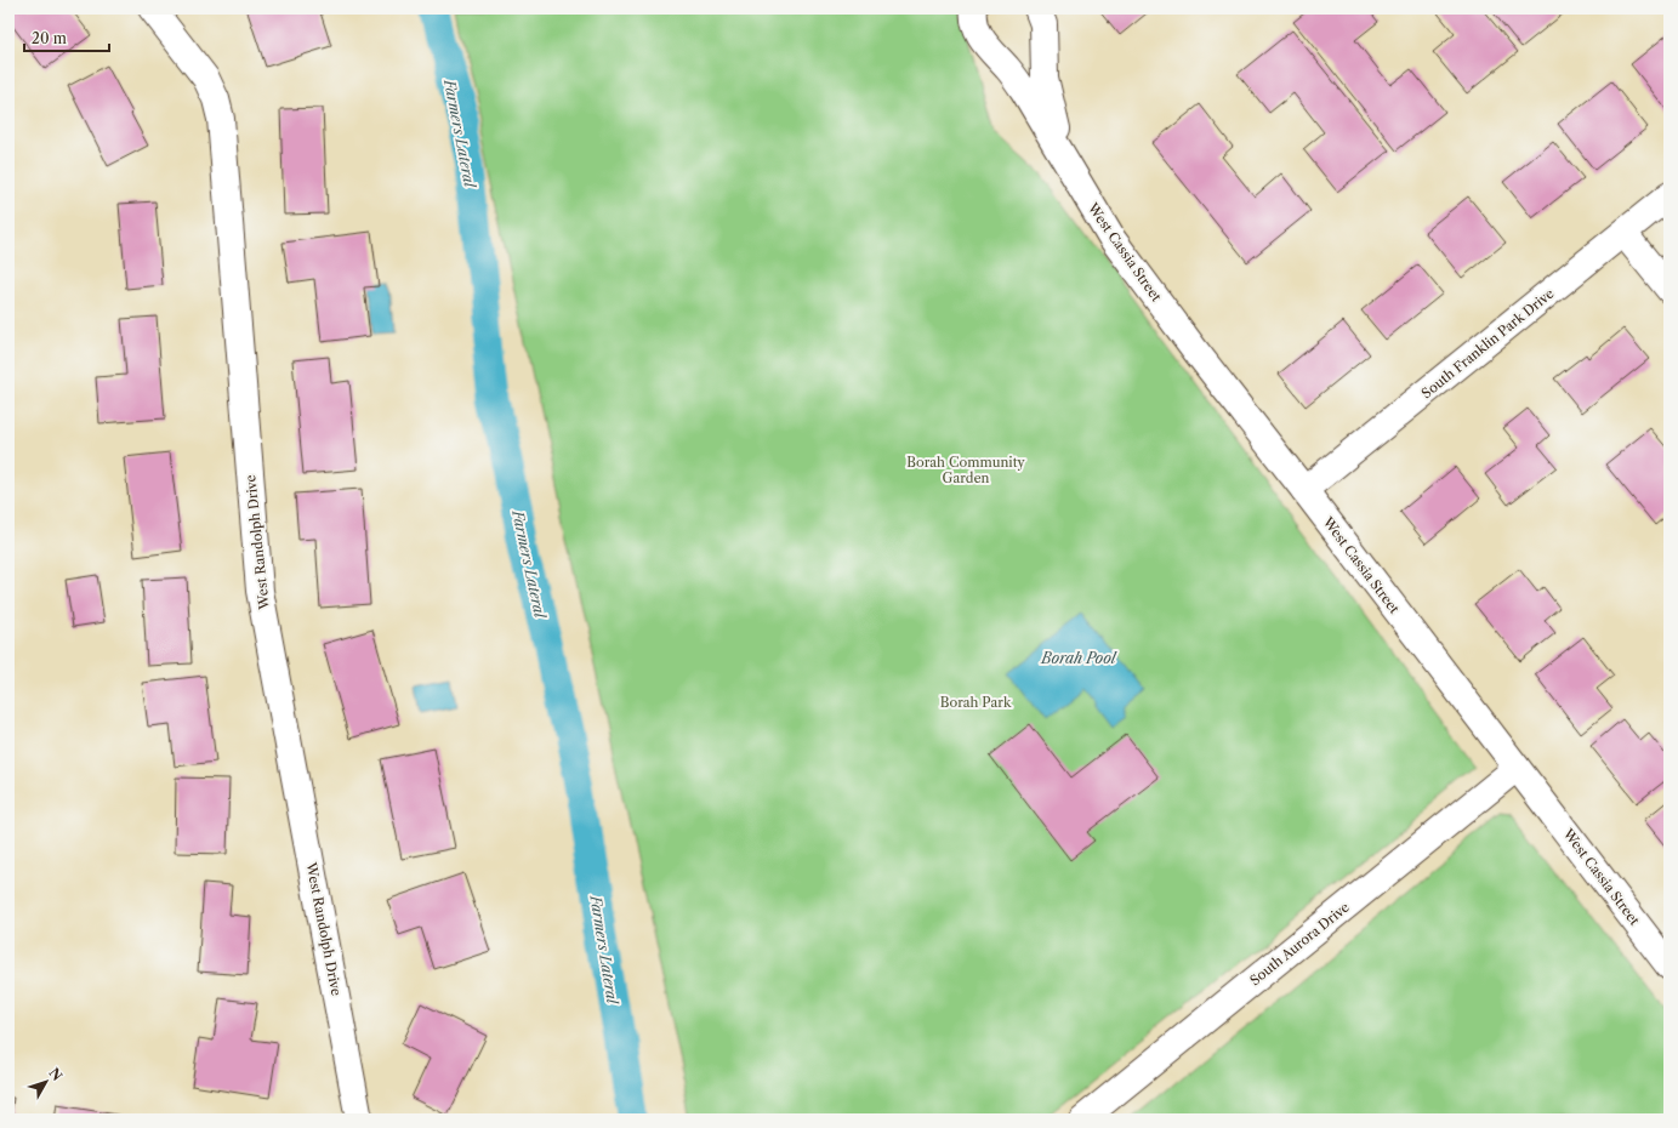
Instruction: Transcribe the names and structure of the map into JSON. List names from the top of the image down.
{
  "streets": {
    "street": [
      "West Cassia Street",
      "South Franklin Park Drive",
      "West Randolph Drive",
      "South Aurora Drive"
    ]
  },
  "crossings": [
    ["West Cassia Street", "South Franklin Park Drive"],
    ["West Cassia Street", "South Aurora Drive"]
  ],
  "water": ["Farmers Lateral", "Borah Pool"],
  "parks": ["Borah Community Garden", "Borah Park"],
  "scale_bar": "20 m",
  "north": "top right"
}
